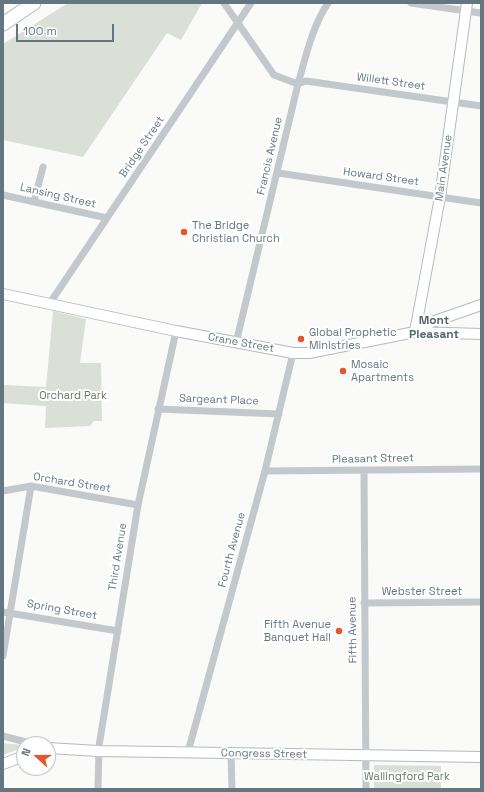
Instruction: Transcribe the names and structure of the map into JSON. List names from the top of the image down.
{
  "streets": {
    "street": [
      "Willett Street",
      "Bridge Street",
      "Francis Avenue",
      "Main Avenue",
      "Howard Street",
      "Lansing Street",
      "Crane Street",
      "Sargeant Place",
      "Pleasant Street",
      "Orchard Street",
      "Fourth Avenue",
      "Third Avenue",
      "Webster Street",
      "Spring Street",
      "Fifth Avenue",
      "Congress Street"
    ]
  },
  "crossings": [
    ["Willett Street", "Francis Avenue"],
    ["Willett Street", "Main Avenue"],
    ["Bridge Street", "Lansing Street"],
    ["Bridge Street", "Crane Street"],
    ["Francis Avenue", "Howard Street"],
    ["Francis Avenue", "Crane Street"],
    ["Main Avenue", "Howard Street"],
    ["Main Avenue", "Crane Street"],
    ["Crane Street", "Fourth Avenue"],
    ["Crane Street", "Third Avenue"],
    ["Sargeant Place", "Fourth Avenue"],
    ["Sargeant Place", "Third Avenue"],
    ["Pleasant Street", "Fourth Avenue"],
    ["Pleasant Street", "Fifth Avenue"],
    ["Orchard Street", "Third Avenue"],
    ["Fourth Avenue", "Congress Street"],
    ["Third Avenue", "Spring Street"],
    ["Third Avenue", "Congress Street"],
    ["Webster Street", "Fifth Avenue"],
    ["Fifth Avenue", "Congress Street"]
  ],
  "districts": ["Mont Pleasant"],
  "parks": ["Orchard Park", "Wallingford Park"],
  "places": [
    "The Bridge Christian Church",
    "Global Prophetic Ministries",
    "Mosaic Apartments",
    "Fifth Avenue Banquet Hall"
  ],
  "scale_bar": "100 m",
  "north": "left"
}
